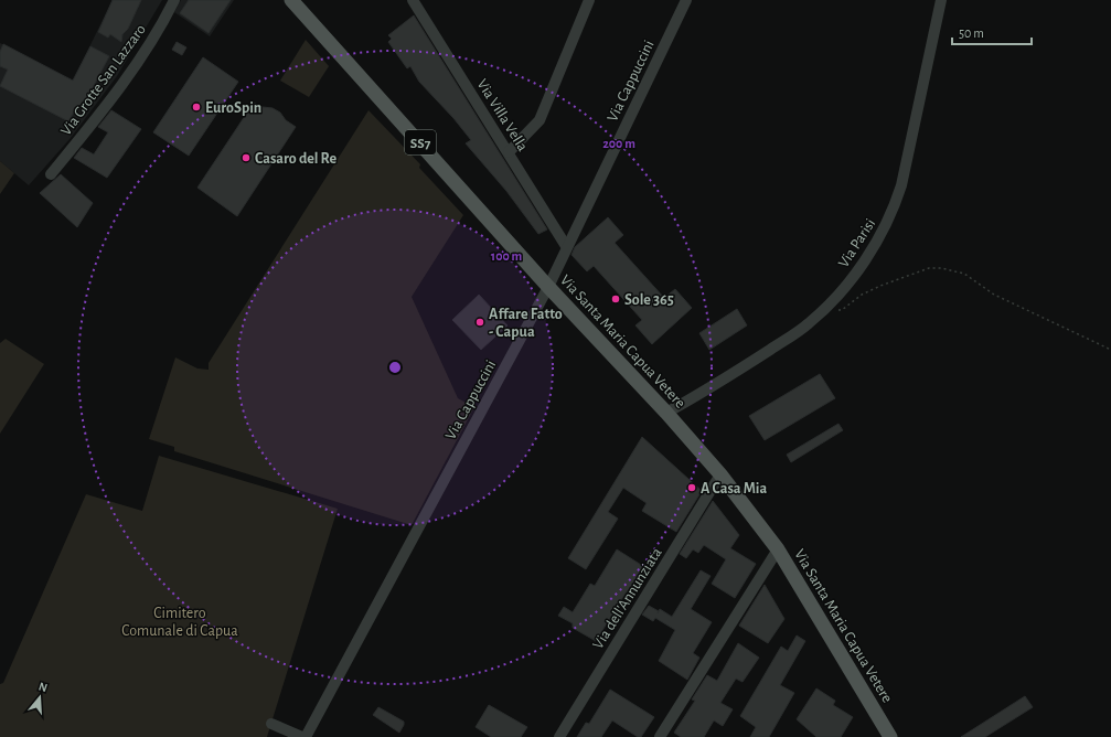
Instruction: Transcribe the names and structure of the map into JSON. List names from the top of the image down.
{
  "streets": {
    "main road": ["SS7", "Via Santa Maria Capua Vetere"],
    "street": [
      "Via Grotte San Lazzaro",
      "Via Cappuccini",
      "Via Villa Vella",
      "Via Parisi",
      "Via dell'Annunziata"
    ]
  },
  "crossings": [
    ["Via Cappuccini", "Via Villa Vella"],
    ["Via Cappuccini", "Via Santa Maria Capua Vetere"],
    ["Via Parisi", "Via Santa Maria Capua Vetere"],
    ["Via Santa Maria Capua Vetere", "Via dell'Annunziata"]
  ],
  "parks": ["Cimitero Comunale di Capua"],
  "places": [
    "EuroSpin",
    "Casaro del Re",
    "Sole 365",
    "Affare Fatto - Capua",
    "A Casa Mia"
  ],
  "scale_bar": "50 m",
  "north": "top",
  "rings": ["200 m", "100 m"]
}
